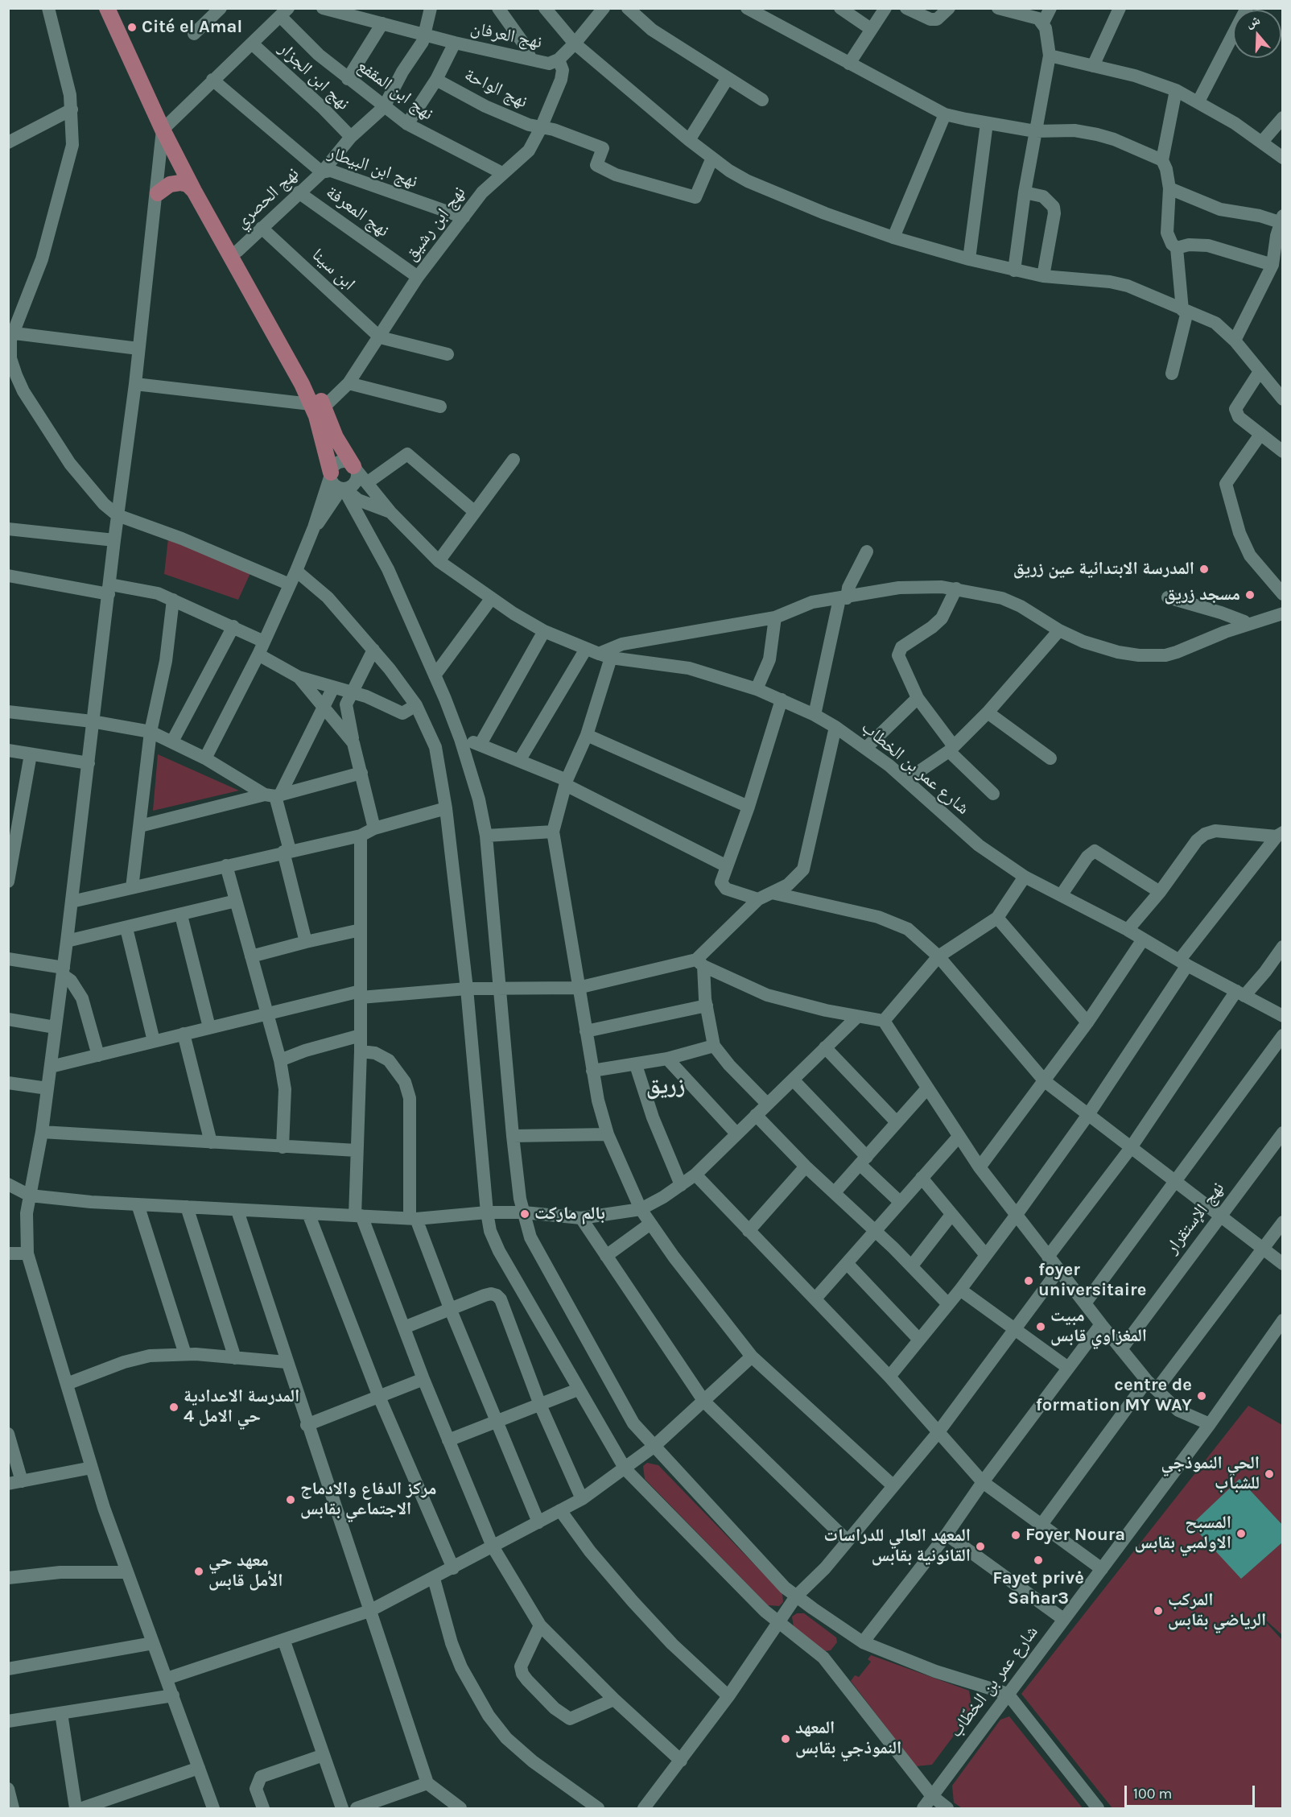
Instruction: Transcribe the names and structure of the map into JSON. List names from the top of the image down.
{
  "streets": {
    "street": [
      "نهج العرفان",
      "نهج ابن الجزار",
      "نهج الواحة",
      "نهج ابن المقفع",
      "نهج ابن البيطار",
      "نهج الحصري",
      "نهج المعرفة",
      "نهج ابن رشيق",
      "ابن سينا",
      "شارع عمر بن الخطاب",
      "نهج الإستقرار",
      "شارع عمر بن الخطّاب"
    ]
  },
  "crossings": [
    ["نهج العرفان", "نهج الحصري"],
    ["نهج العرفان", "نهج ابن رشيق"],
    ["نهج ابن الجزار", "نهج الحصري"],
    ["نهج الواحة", "نهج ابن رشيق"],
    ["نهج ابن المقفع", "نهج الحصري"],
    ["نهج ابن المقفع", "نهج ابن رشيق"],
    ["نهج ابن البيطار", "نهج الحصري"],
    ["نهج ابن البيطار", "نهج ابن رشيق"],
    ["نهج الحصري", "نهج المعرفة"],
    ["نهج الحصري", "ابن سينا"],
    ["نهج المعرفة", "نهج ابن رشيق"],
    ["نهج ابن رشيق", "ابن سينا"]
  ],
  "districts": ["زريق"],
  "places": [
    "Cité el Amal",
    "المدرسة الابتدائية عين زريق",
    "مسجد زريق",
    "بالم ماركت",
    "foyer universitaire",
    "مبيت المغزاوي قابس",
    "centre de formation MY WAY",
    "المدرسة الاعدادية حي الامل 4",
    "الحي النموذجي للشباب",
    "مركز الدفاع والادماج الاجتماعي بقابس",
    "المسبح الاولمبي بقابس",
    "Foyer Noura",
    "المعهد العالي للدراسات القانونية بقابس",
    "Fayet privė Sahar3",
    "معهد حي الأمل قابس",
    "المركب الرياضي بقابس",
    "المعهد النموذجي بقابس"
  ],
  "scale_bar": "100 m",
  "north": "top"
}
